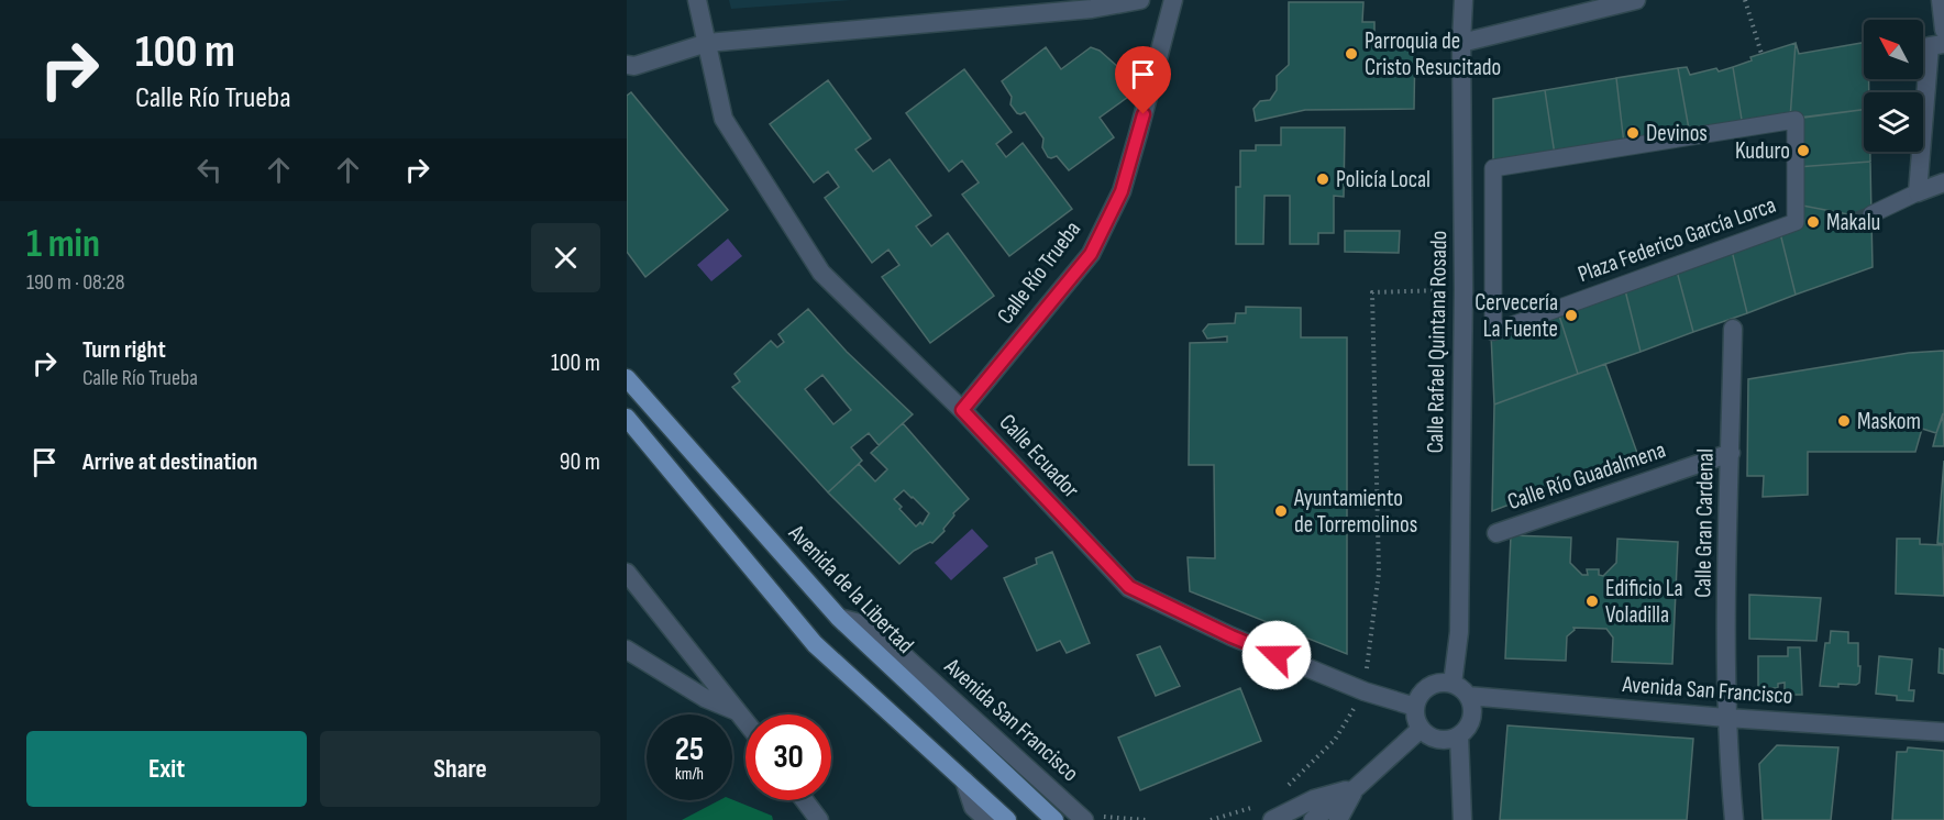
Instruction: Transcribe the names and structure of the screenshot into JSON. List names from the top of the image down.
{
  "streets": {
    "main road": ["Avenida de la Libertad"],
    "street": [
      "Plaza Federico García Lorca",
      "Calle Río Trueba",
      "Calle Rafael Quintana Rosado",
      "Calle Ecuador",
      "Calle Río Guadalmena",
      "Calle Gran Cardenal",
      "Avenida San Francisco"
    ]
  },
  "crossings": [
    ["Calle Río Trueba", "Calle Ecuador"],
    ["Calle Rafael Quintana Rosado", "Calle Ecuador"],
    ["Calle Rafael Quintana Rosado", "Avenida San Francisco"],
    ["Calle Ecuador", "Avenida San Francisco"],
    ["Calle Río Guadalmena", "Calle Gran Cardenal"],
    ["Calle Gran Cardenal", "Avenida San Francisco"],
    ["Avenida de la Libertad", "Avenida San Francisco"]
  ],
  "places": [
    "Parroquia de Cristo Resucitado",
    "Devinos",
    "Kuduro",
    "Policía Local",
    "Makalu",
    "Cervecería La Fuente",
    "Maskom",
    "Ayuntamiento de Torremolinos",
    "Edificio La Voladilla"
  ],
  "north": "top left",
  "page": {
    "turn": ["100 m", "Calle Río Trueba"],
    "heading": ["1 min", "190 m · 08:28"],
    "list": [
      {
        "name": "Turn right",
        "note": "Calle Río Trueba",
        "value": "100 m"
      },
      {
        "name": "Arrive at destination",
        "value": "90 m"
      }
    ],
    "speed": "25 km/h",
    "limit": "30",
    "buttons": ["Exit", "Share"]
  }
}
